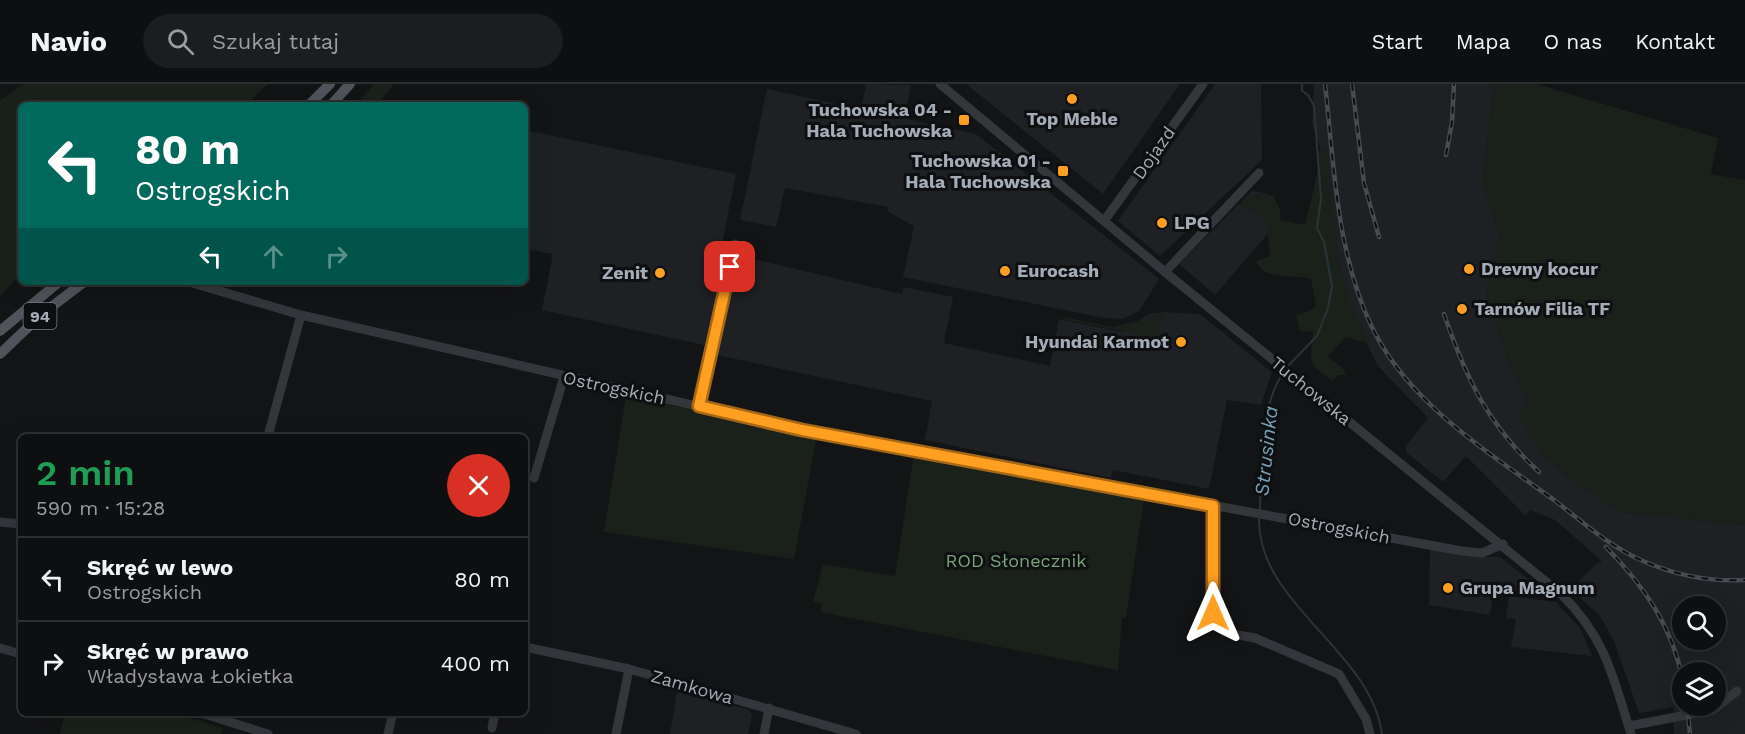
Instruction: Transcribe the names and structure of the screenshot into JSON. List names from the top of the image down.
{
  "streets": {
    "main road": ["94"],
    "street": [
      "Dojazd",
      "Ostrogskich",
      "Tuchowska",
      "Zamkowa"
    ]
  },
  "crossings": [
    ["Dojazd", "Tuchowska"],
    ["Ostrogskich", "Tuchowska"]
  ],
  "water": ["Strusinka"],
  "parks": ["ROD Słonecznik"],
  "places": {
    "other": [
      "Top Meble",
      "LPG",
      "Drevny kocur",
      "Eurocash",
      "Zenit",
      "Tarnów Filia TF",
      "Hyundai Karmot",
      "Grupa Magnum"
    ],
    "transit": ["Tuchowska 04 - Hala Tuchowska", "Tuchowska 01 - Hala Tuchowska"]
  },
  "page": {
    "header": "Navio",
    "search": "Szukaj tutaj",
    "nav": [
      "Start",
      "Mapa",
      "O nas",
      "Kontakt"
    ],
    "turn": ["80 m", "Ostrogskich"],
    "heading": ["2 min", "590 m · 15:28"],
    "list": [
      {
        "name": "Skręć w lewo",
        "note": "Ostrogskich",
        "value": "80 m"
      },
      {
        "name": "Skręć w prawo",
        "note": "Władysława Łokietka",
        "value": "400 m"
      }
    ]
  }
}
